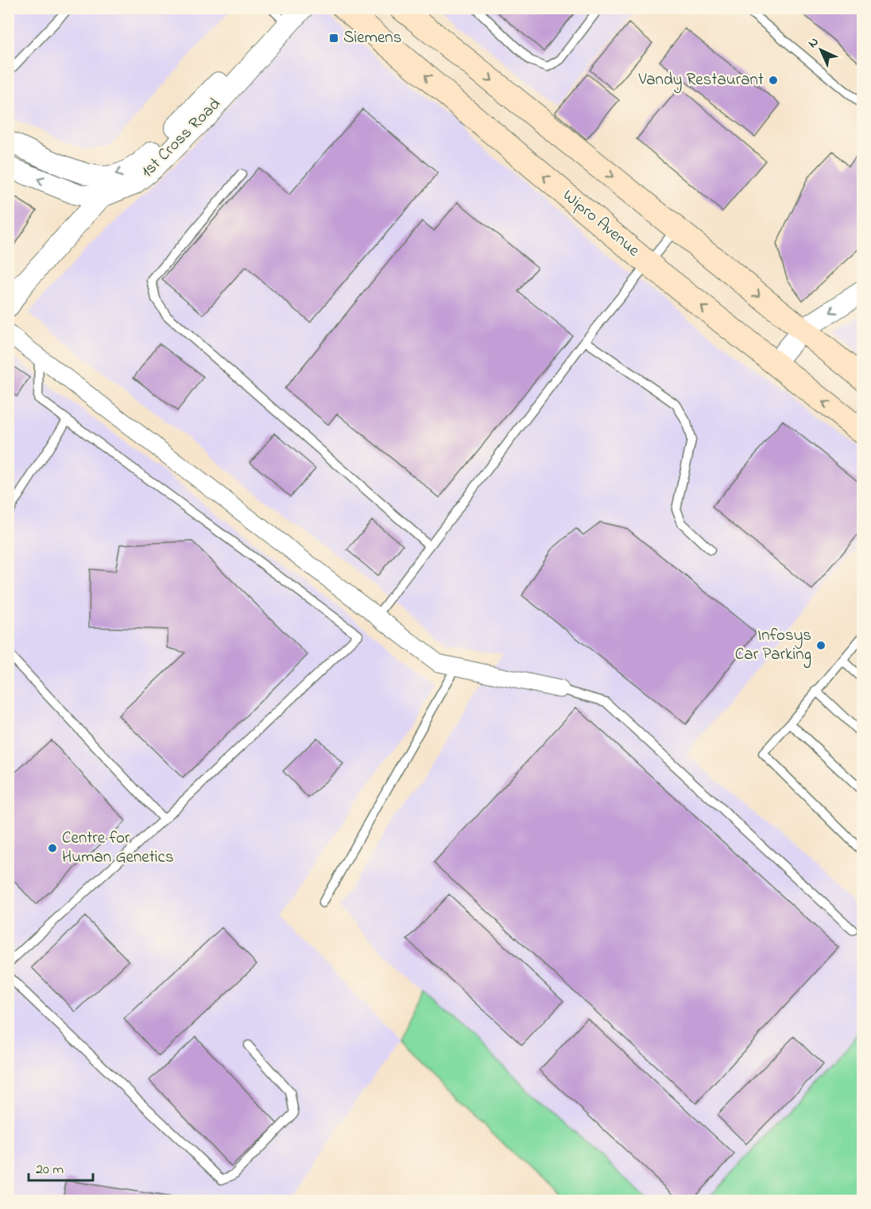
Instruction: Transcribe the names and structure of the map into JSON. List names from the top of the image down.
{
  "streets": {
    "main road": ["Wipro Avenue"],
    "street": ["1st Cross Road"]
  },
  "places": {
    "transit": ["Siemens"],
    "other": ["Vandy Restaurant", "Infosys Car Parking", "Centre for Human Genetics"]
  },
  "scale_bar": "20 m",
  "north": "top left"
}
